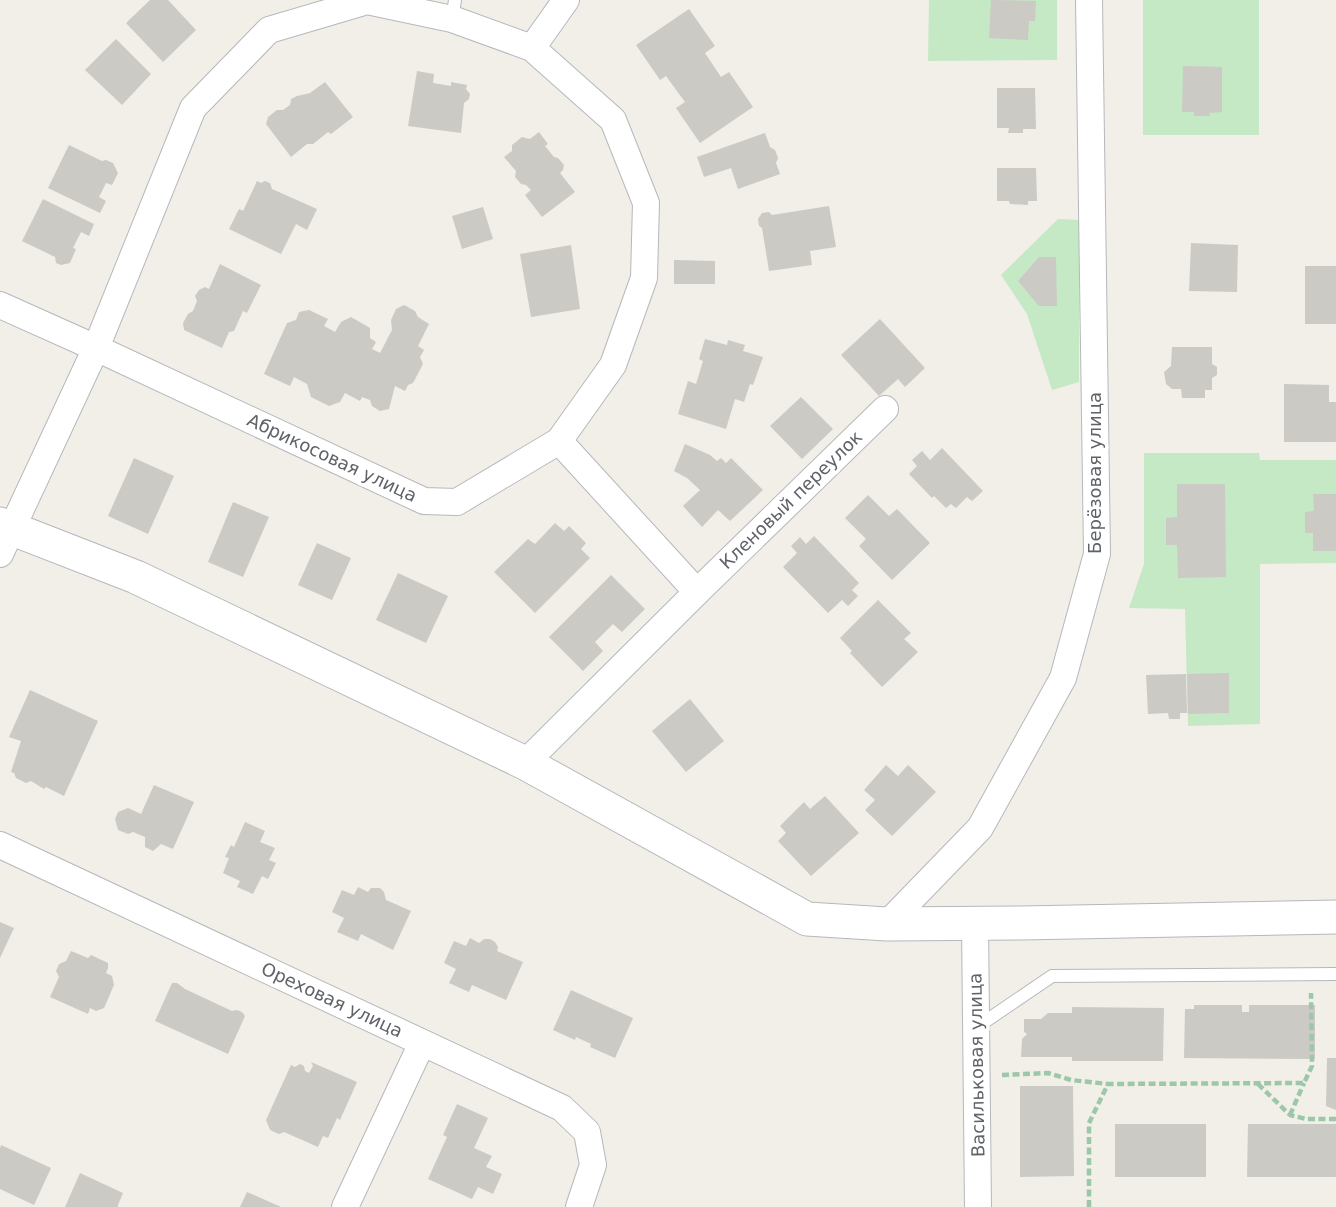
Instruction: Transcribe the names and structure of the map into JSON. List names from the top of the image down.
{
  "streets": {
    "street": [
      "Абрикосовая улица",
      "Берёзовая улица",
      "Кленовый переулок",
      "Ореховая улица",
      "Васильковая улица"
    ]
  }
}
